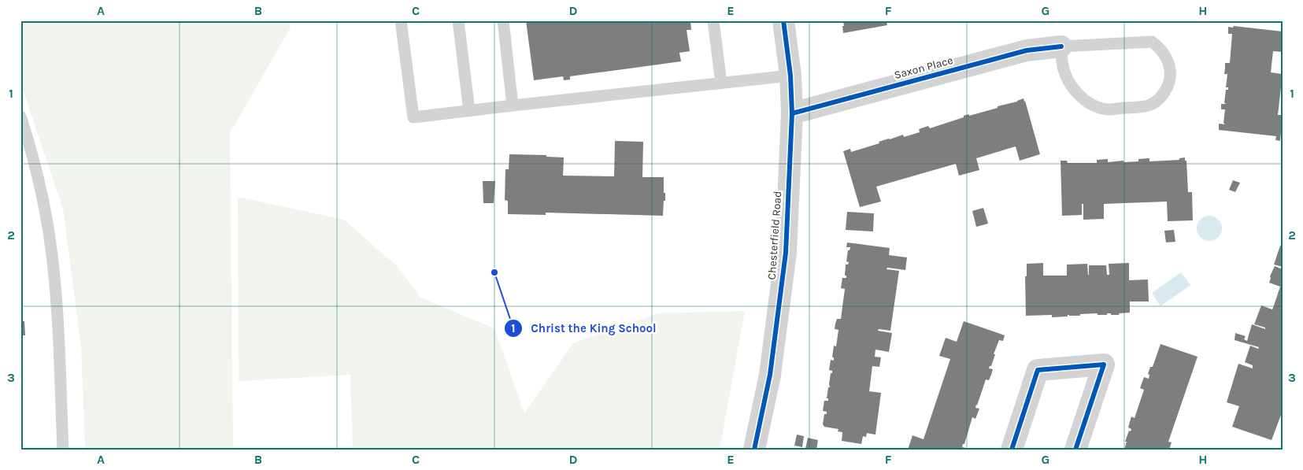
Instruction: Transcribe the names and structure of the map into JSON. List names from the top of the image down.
{
  "streets": {
    "street": ["Saxon Place", "Chesterfield Road"]
  },
  "crossings": [
    ["Saxon Place", "Chesterfield Road"]
  ],
  "places": ["Christ the King School"],
  "grid": {
    "columns": [
      "A",
      "B",
      "C",
      "D",
      "E",
      "F",
      "G",
      "H"
    ],
    "rows": ["1", "2", "3"]
  }
}
